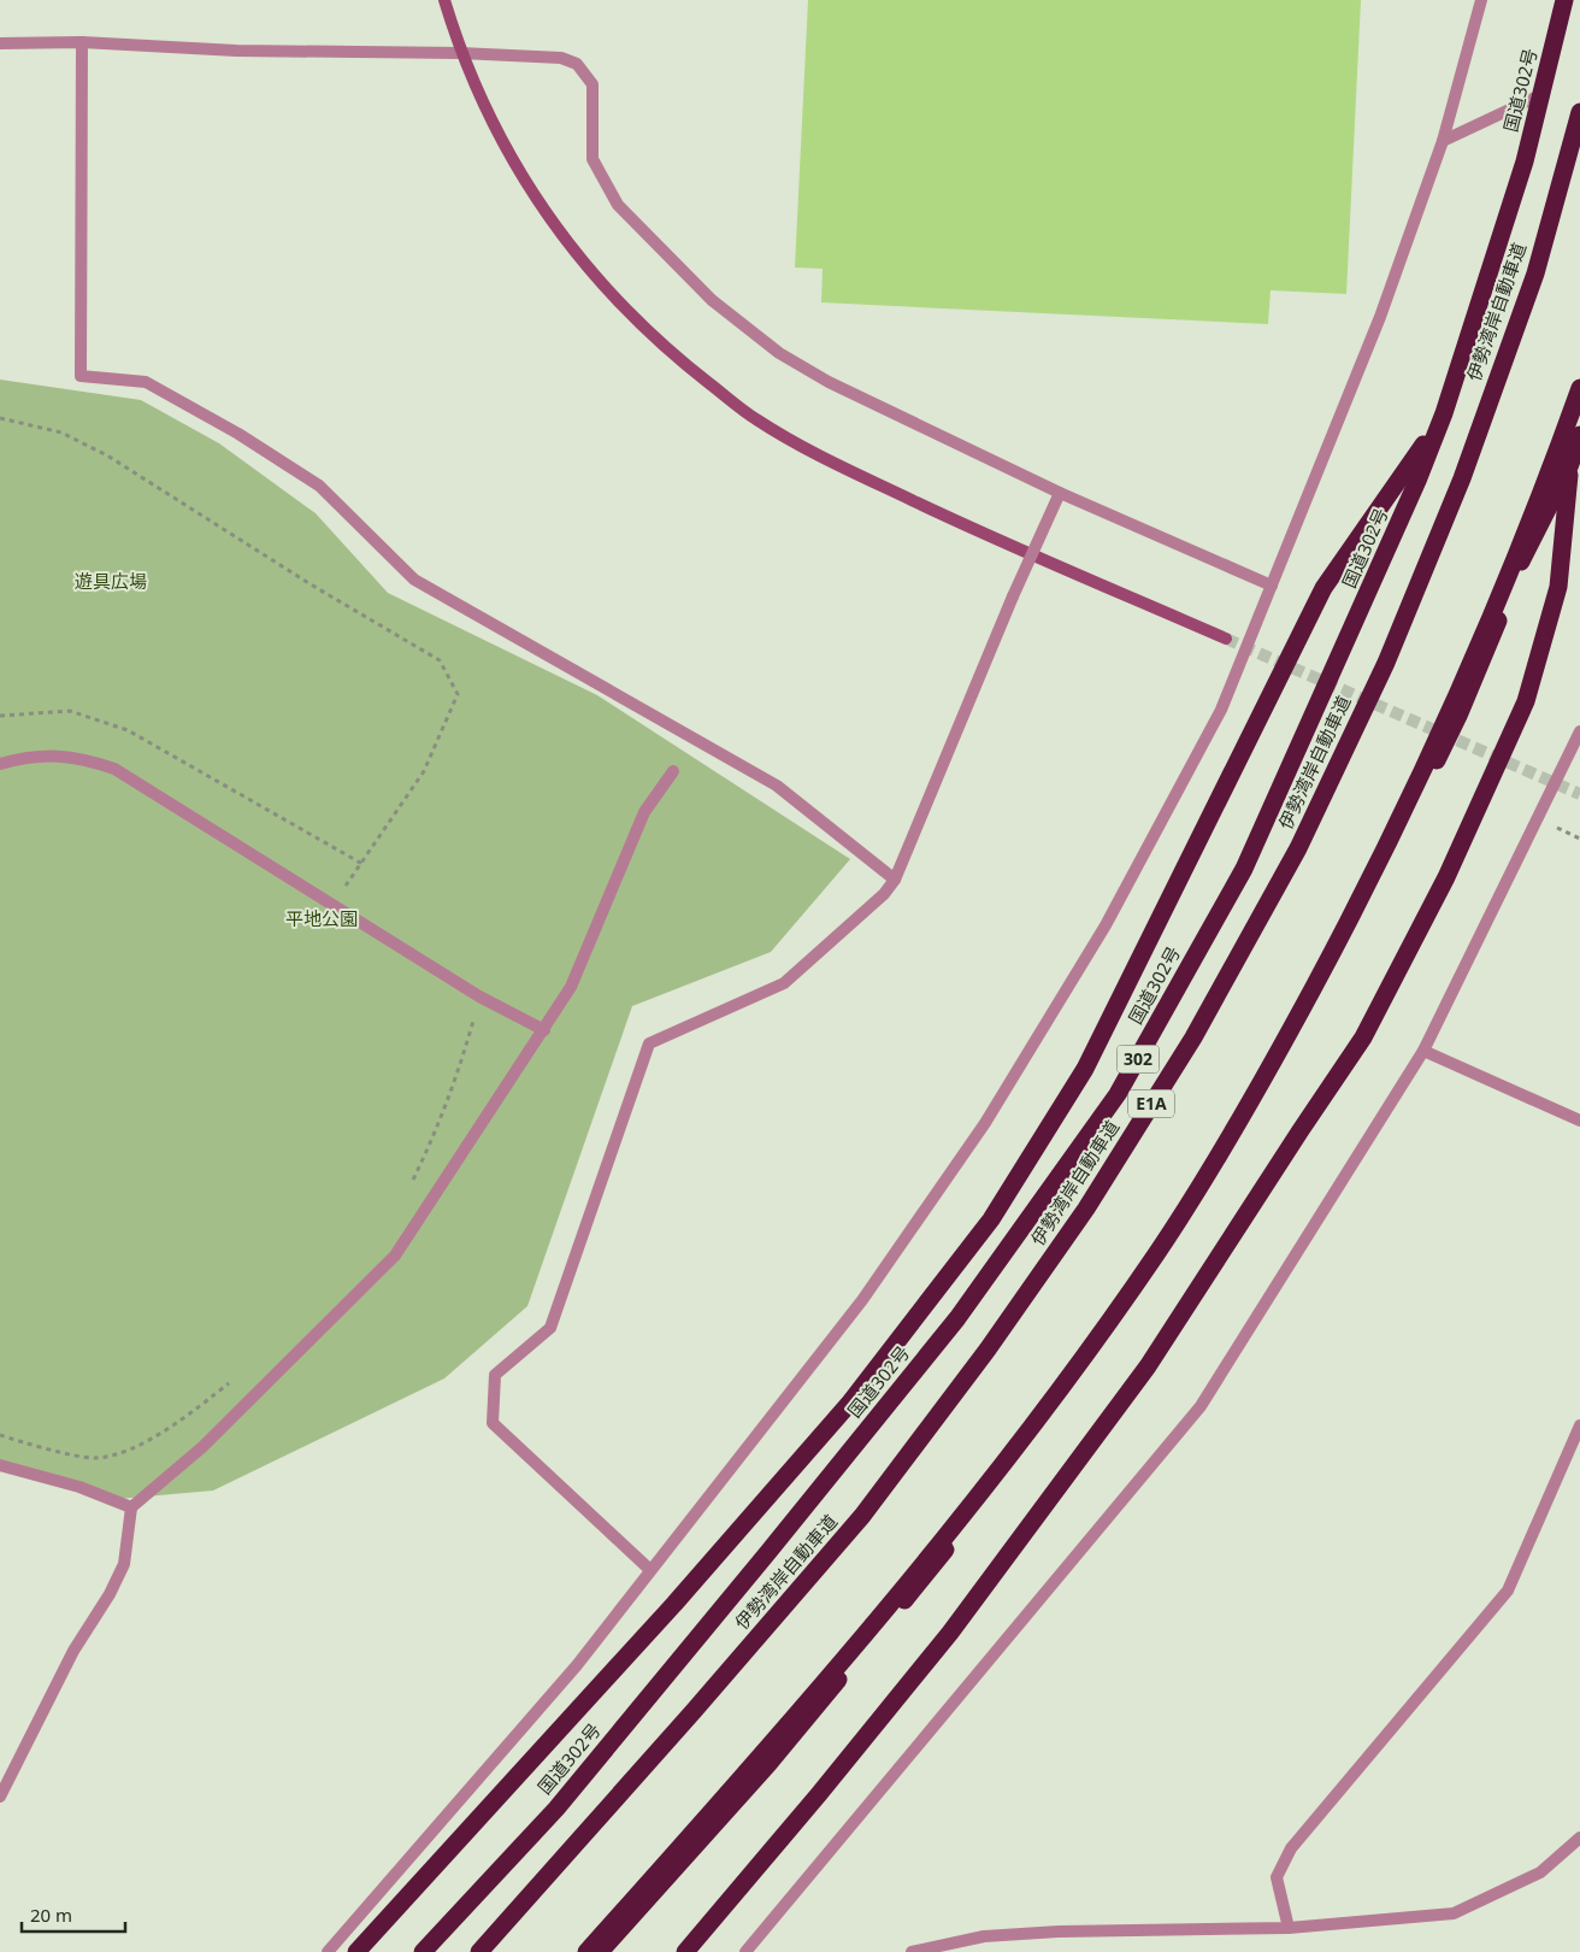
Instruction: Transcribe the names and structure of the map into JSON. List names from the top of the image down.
{
  "streets": {
    "highway": [
      "国道302号",
      "伊勢湾岸自動車道",
      "302",
      "E1A"
    ]
  },
  "parks": ["遊具広場", "平地公園"],
  "scale_bar": "20 m"
}
